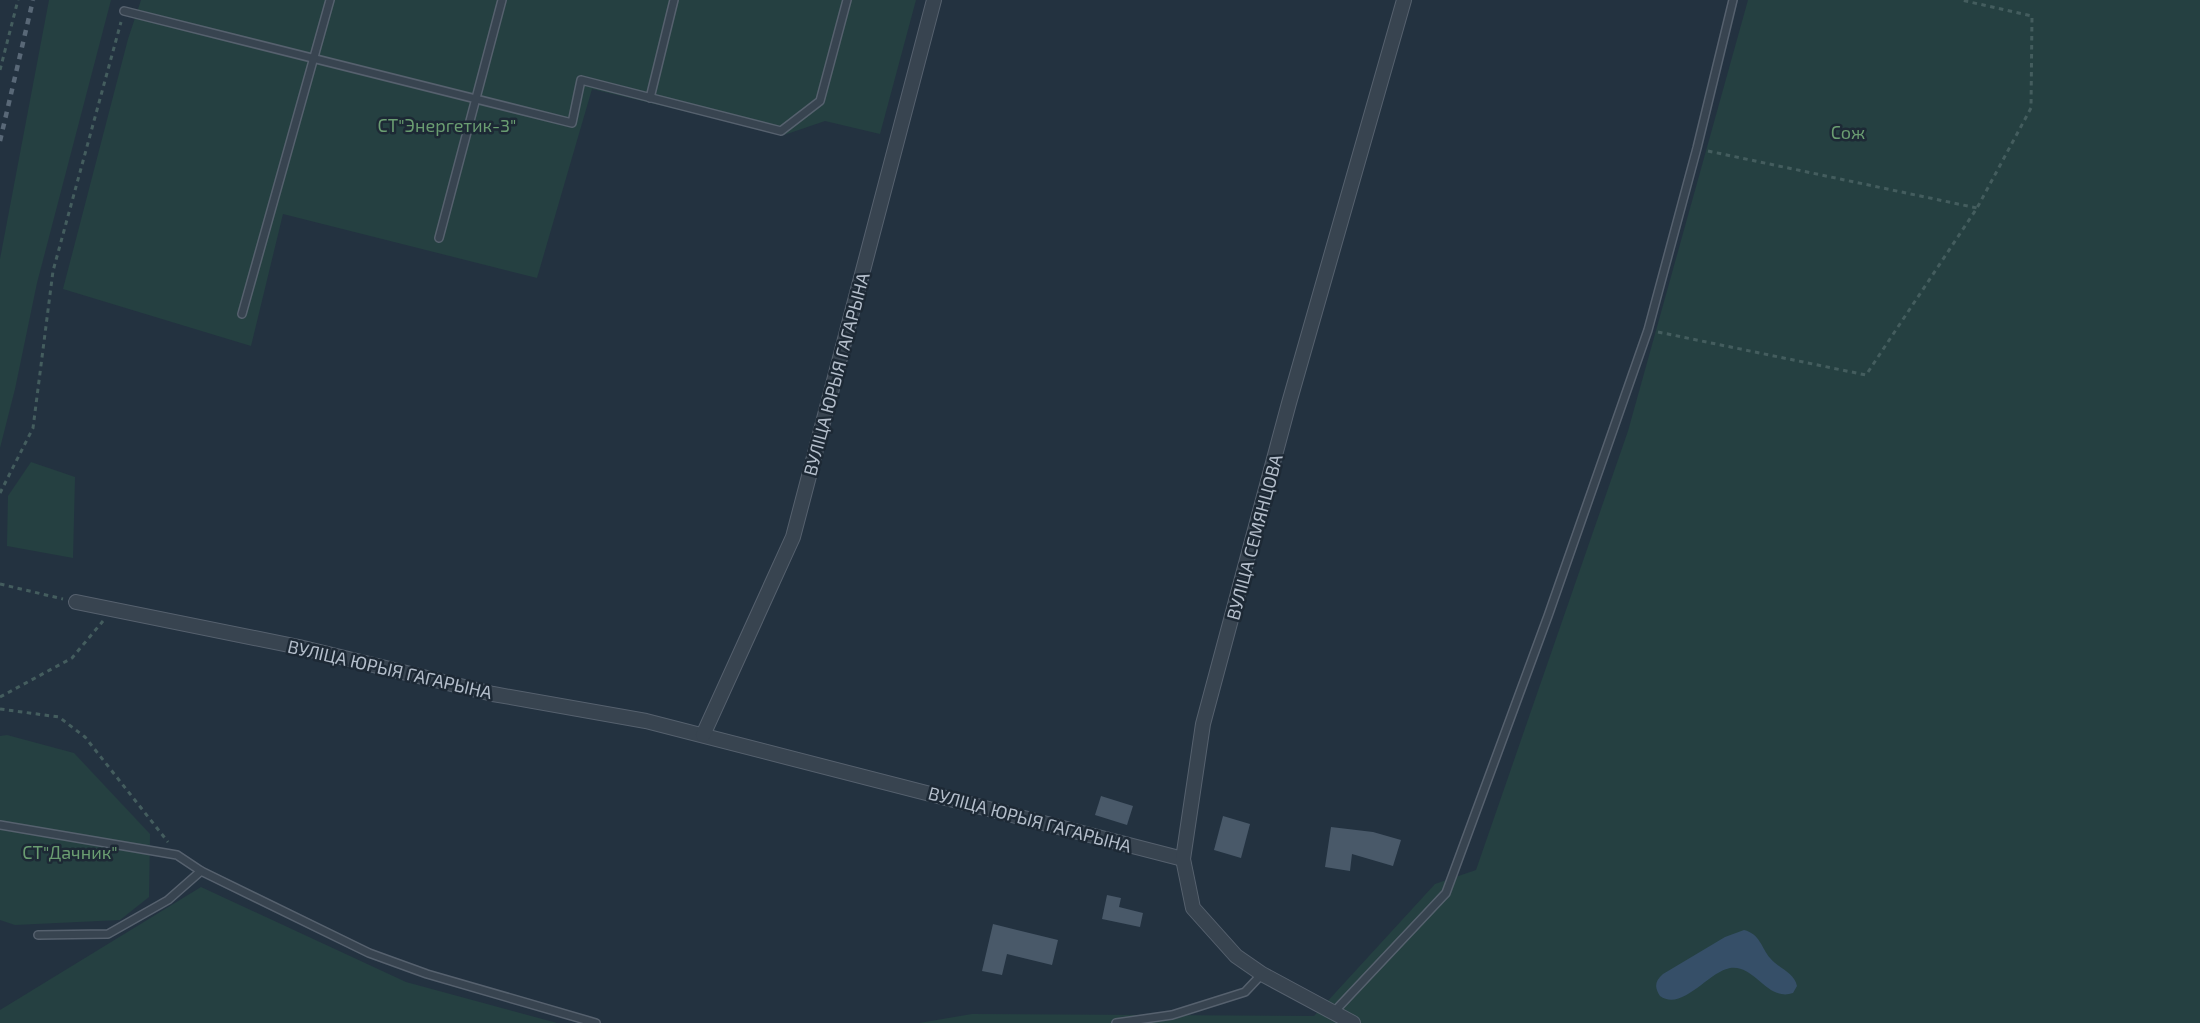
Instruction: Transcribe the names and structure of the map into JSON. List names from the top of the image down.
{
  "streets": {
    "street": ["ВУЛІЦА ЮРЫЯ ГАГАРЫНА", "ВУЛІЦА СЕМЯНЦОВА"]
  },
  "crossings": [
    ["ВУЛІЦА ЮРЫЯ ГАГАРЫНА", "ВУЛІЦА СЕМЯНЦОВА"]
  ],
  "parks": ["СТ\"Энергетик-3\"", "Сож", "СТ\"Дачник\""]
}
